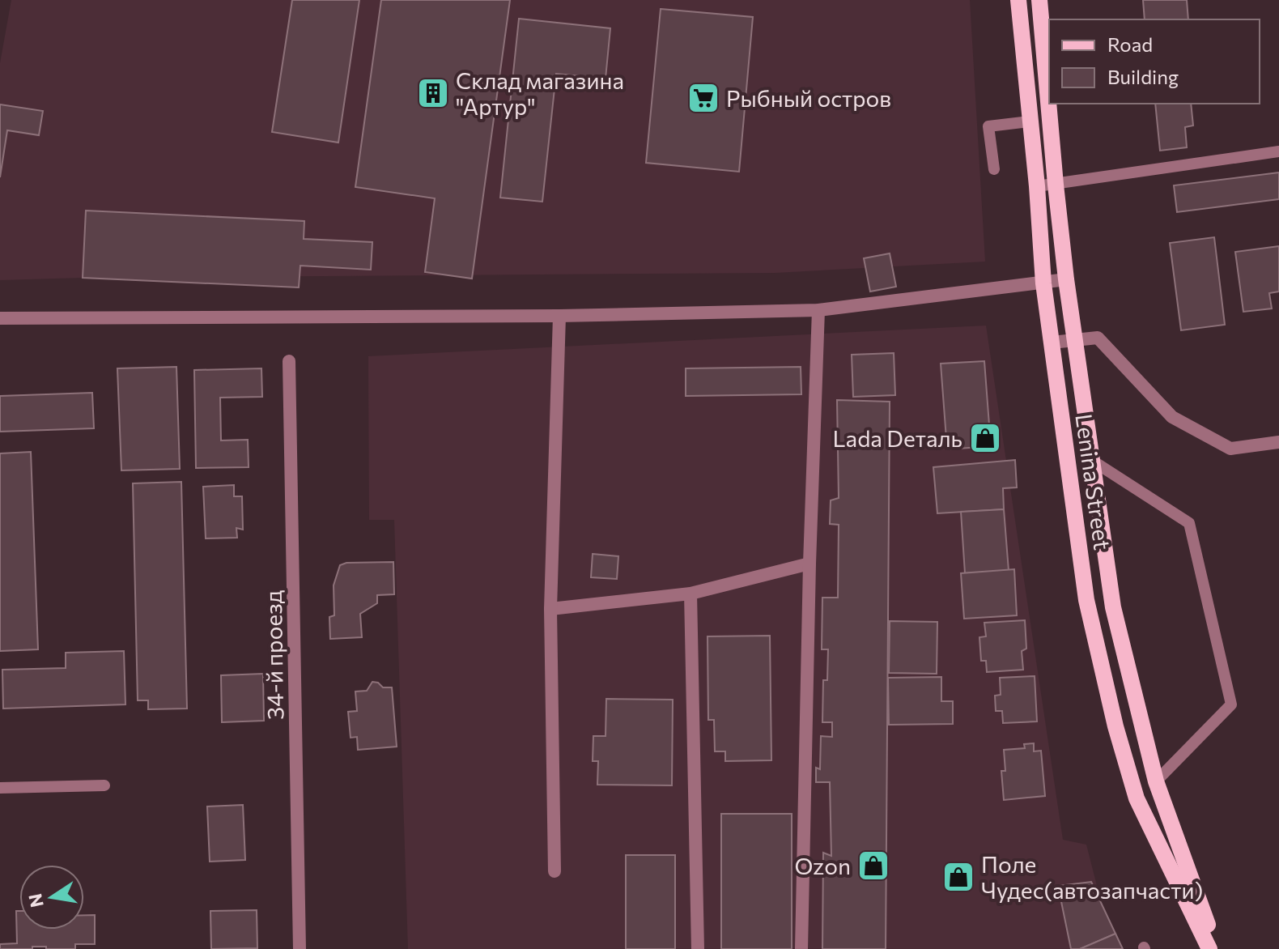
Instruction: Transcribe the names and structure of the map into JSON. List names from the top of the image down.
{
  "streets": {
    "main road": ["Lenina Street"],
    "street": ["34-й проезд"]
  },
  "places": {
    "building": ["Склад магазина \"Артур\""],
    "supermarket": ["Рыбный остров"],
    "shop": ["Lada Dеталь", "Ozon", "Поле Чудес(автозапчасти)"]
  },
  "legend": ["Road", "Building"],
  "north": "left"
}
